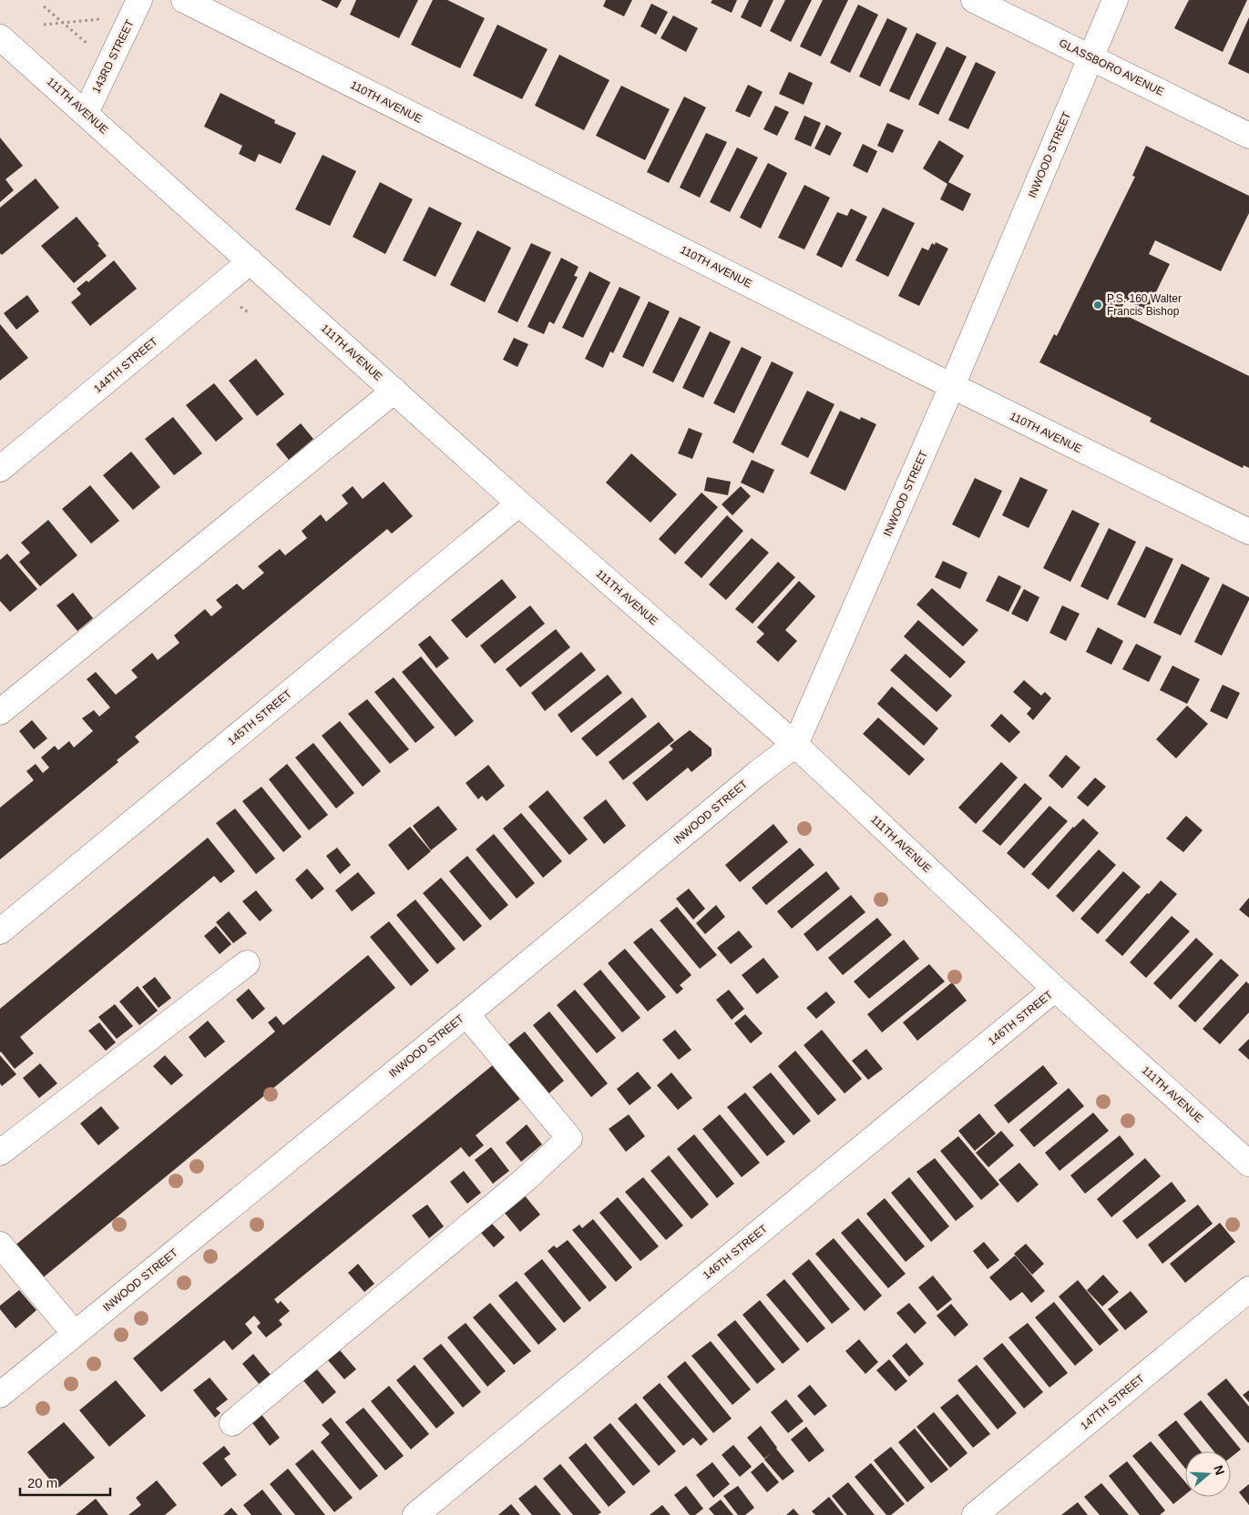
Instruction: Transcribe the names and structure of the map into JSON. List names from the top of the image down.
{
  "streets": {
    "street": [
      "143RD STREET",
      "GLASSBORO AVENUE",
      "110TH AVENUE",
      "111TH AVENUE",
      "INWOOD STREET",
      "144TH STREET",
      "145TH STREET",
      "146TH STREET",
      "147TH STREET"
    ]
  },
  "crossings": [
    ["143RD STREET", "111TH AVENUE"],
    ["GLASSBORO AVENUE", "INWOOD STREET"],
    ["110TH AVENUE", "INWOOD STREET"],
    ["111TH AVENUE", "INWOOD STREET"],
    ["111TH AVENUE", "144TH STREET"],
    ["111TH AVENUE", "145TH STREET"],
    ["111TH AVENUE", "146TH STREET"]
  ],
  "places": ["P.S. 160 Walter Francis Bishop"],
  "scale_bar": "20 m",
  "north": "right"
}
